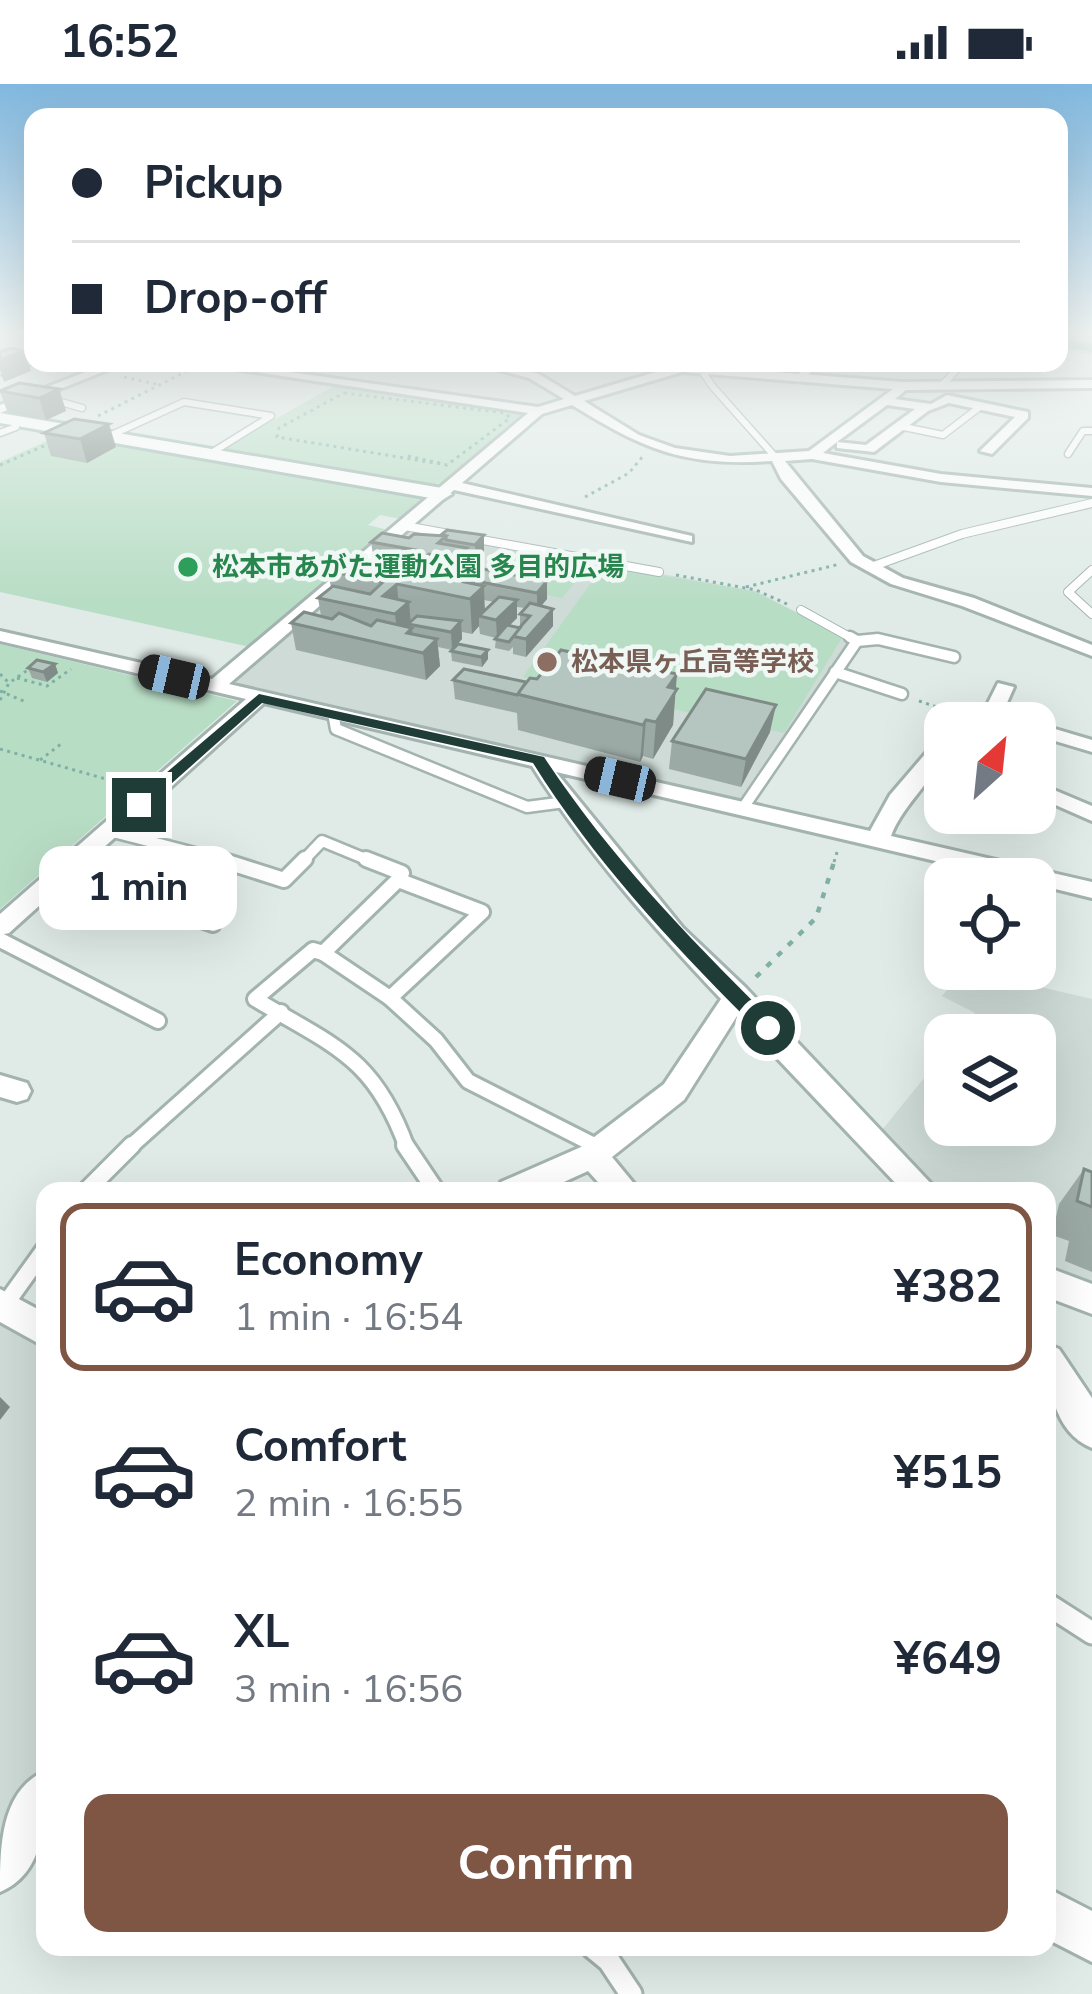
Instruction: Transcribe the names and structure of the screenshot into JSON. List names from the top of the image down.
{
  "places": ["松本市あがた運動公園 多目的広場", "松本県ヶ丘高等学校"],
  "north": "top right",
  "page": {
    "status": "16:52",
    "banner": ["Pickup", "Drop-off"],
    "bubble": "1 min",
    "list": [
      {
        "name": "Economy",
        "note": "1 min · 16:54",
        "value": "¥382"
      },
      {
        "name": "Comfort",
        "note": "2 min · 16:55",
        "value": "¥515"
      },
      {
        "name": "XL",
        "note": "3 min · 16:56",
        "value": "¥649"
      }
    ],
    "buttons": "Confirm"
  }
}
